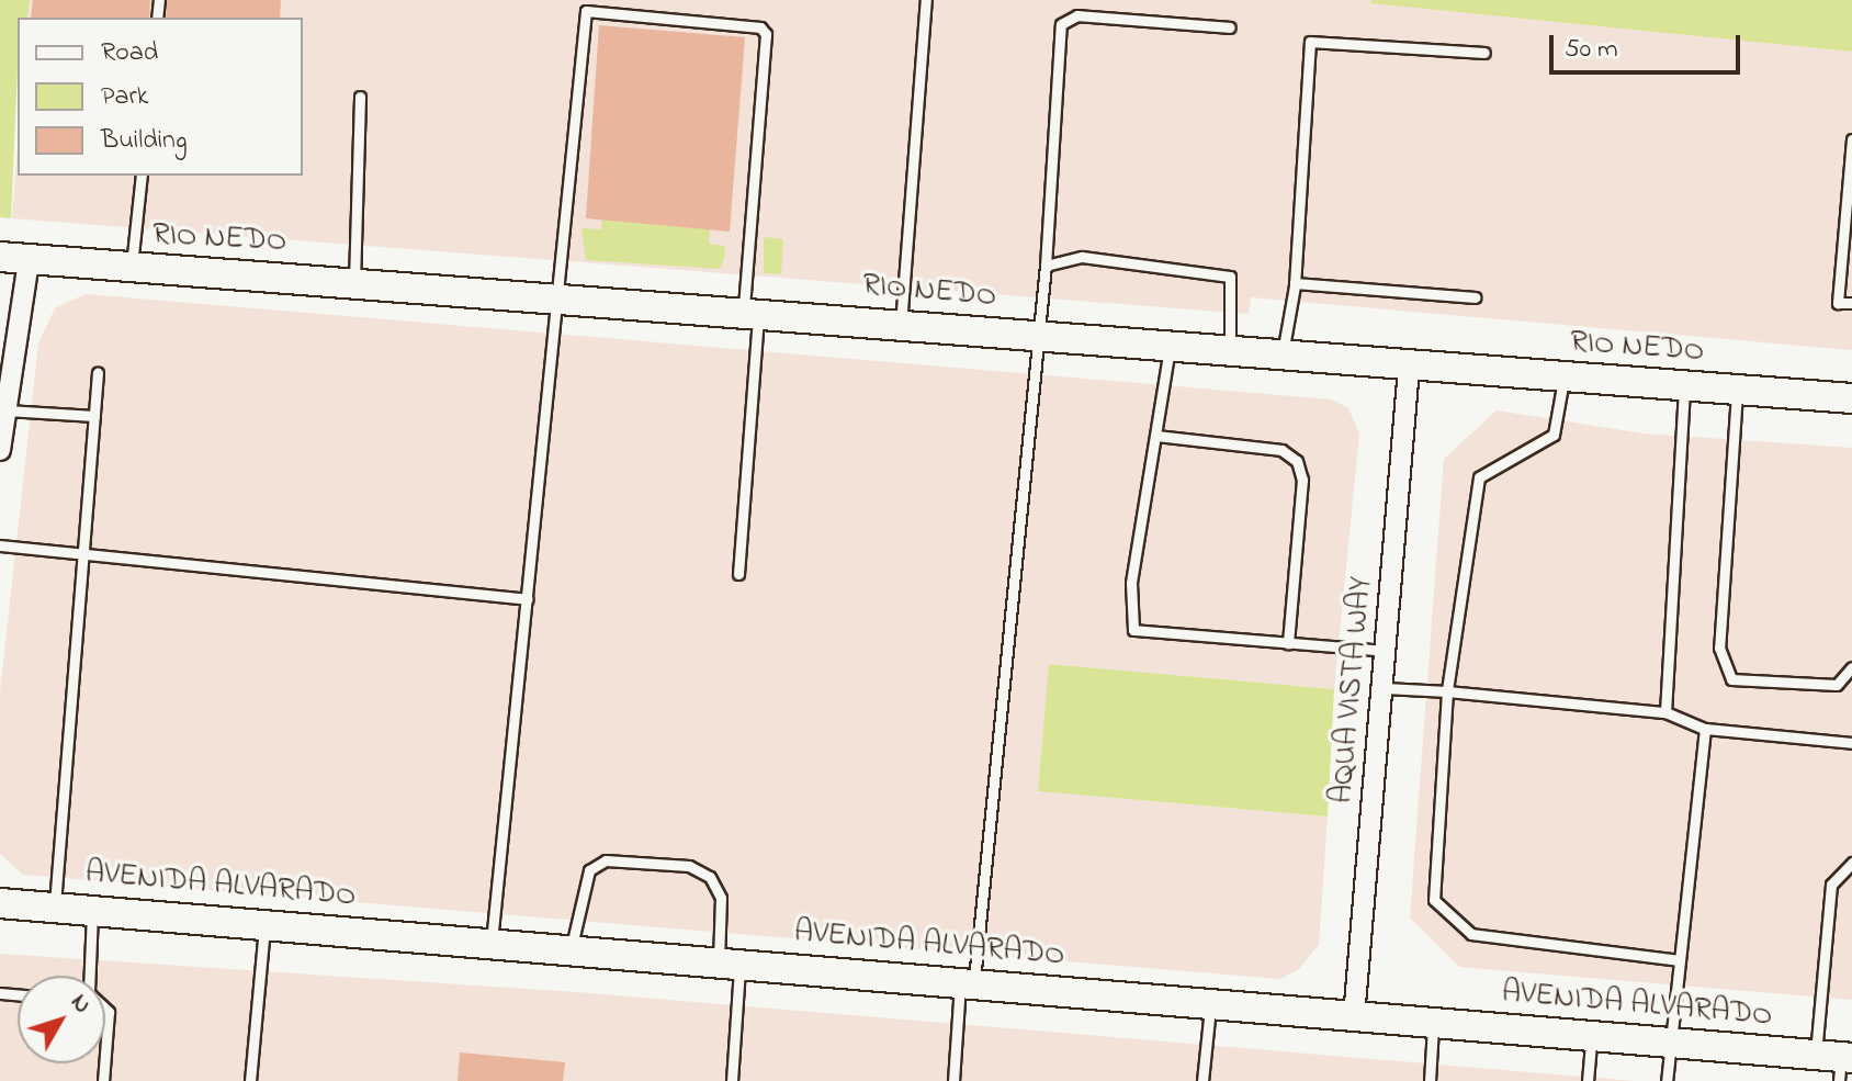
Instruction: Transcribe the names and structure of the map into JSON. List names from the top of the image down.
{
  "streets": {
    "street": ["RIO NEDO", "AQUA VISTA WAY", "AVENIDA ALVARADO"]
  },
  "crossings": [
    ["RIO NEDO", "AQUA VISTA WAY"],
    ["AQUA VISTA WAY", "AVENIDA ALVARADO"]
  ],
  "legend": ["Road", "Park", "Building"],
  "scale_bar": "50 m",
  "north": "top right"
}
